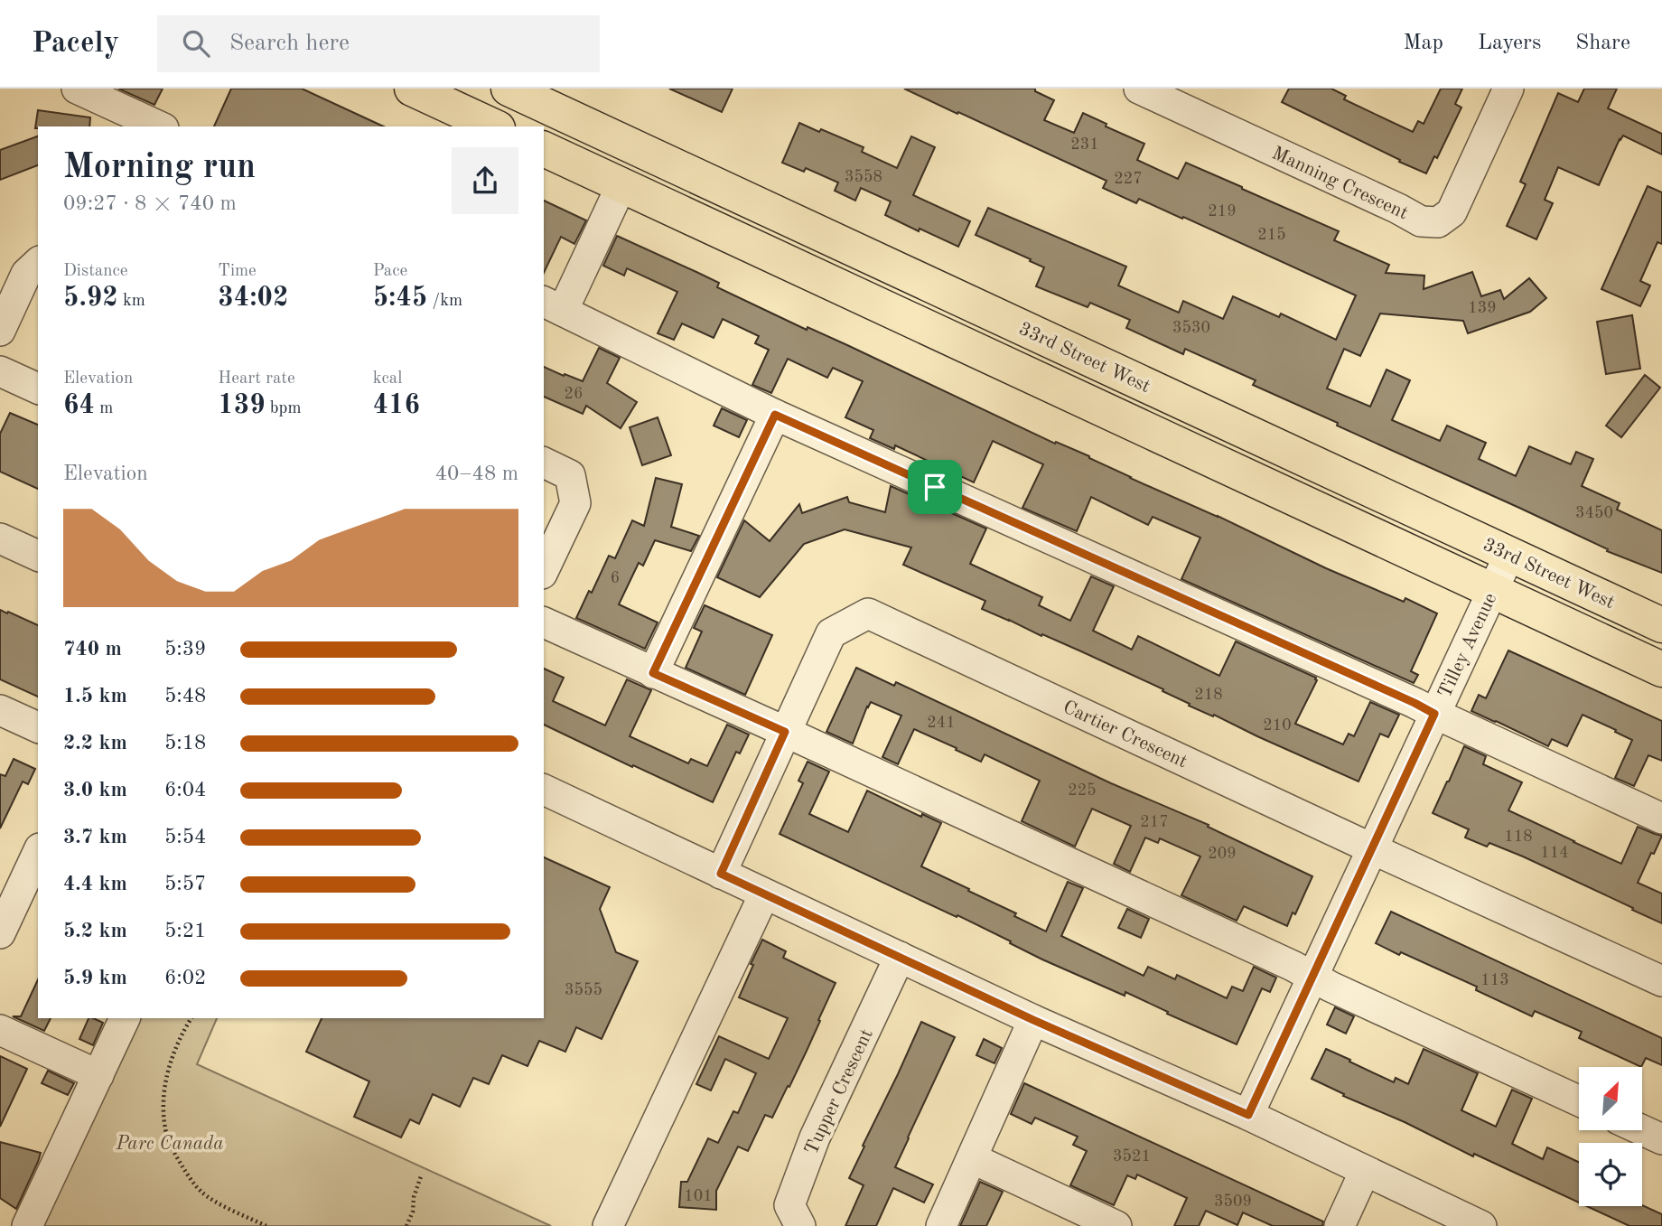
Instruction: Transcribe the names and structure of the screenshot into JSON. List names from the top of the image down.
{
  "streets": {
    "main road": ["33rd Street West"],
    "street": [
      "Manning Crescent",
      "Tilley Avenue",
      "Cartier Crescent",
      "Tupper Crescent"
    ]
  },
  "crossings": [
    ["33rd Street West", "Tilley Avenue"],
    ["Tilley Avenue", "Cartier Crescent"]
  ],
  "parks": ["Parc Canada"],
  "house_numbers": [
    "231",
    "3558",
    "227",
    "219",
    "215",
    "139",
    "3530",
    "26",
    "3450",
    "6",
    "218",
    "241",
    "210",
    "225",
    "217",
    "118",
    "114",
    "209",
    "113",
    "3555",
    "3521",
    "101",
    "3509"
  ],
  "north": "top right",
  "page": {
    "header": "Pacely",
    "search": "Search here",
    "nav": ["Map", "Layers", "Share"],
    "heading": ["Morning run", "09:27 · 8 × 740 m"],
    "stats": [
      ["Distance", "5.92 km"],
      ["Time", "34:02"],
      ["Pace", "5:45 /km"],
      ["Elevation", "64 m"],
      ["Heart rate", "139 bpm"],
      ["kcal", "416"]
    ],
    "chart": ["Elevation", "40–48 m"],
    "list": [
      {
        "name": "740 m",
        "note": "5:39"
      },
      {
        "name": "1.5 km",
        "note": "5:48"
      },
      {
        "name": "2.2 km",
        "note": "5:18"
      },
      {
        "name": "3.0 km",
        "note": "6:04"
      },
      {
        "name": "3.7 km",
        "note": "5:54"
      },
      {
        "name": "4.4 km",
        "note": "5:57"
      },
      {
        "name": "5.2 km",
        "note": "5:21"
      },
      {
        "name": "5.9 km",
        "note": "6:02"
      }
    ]
  }
}
